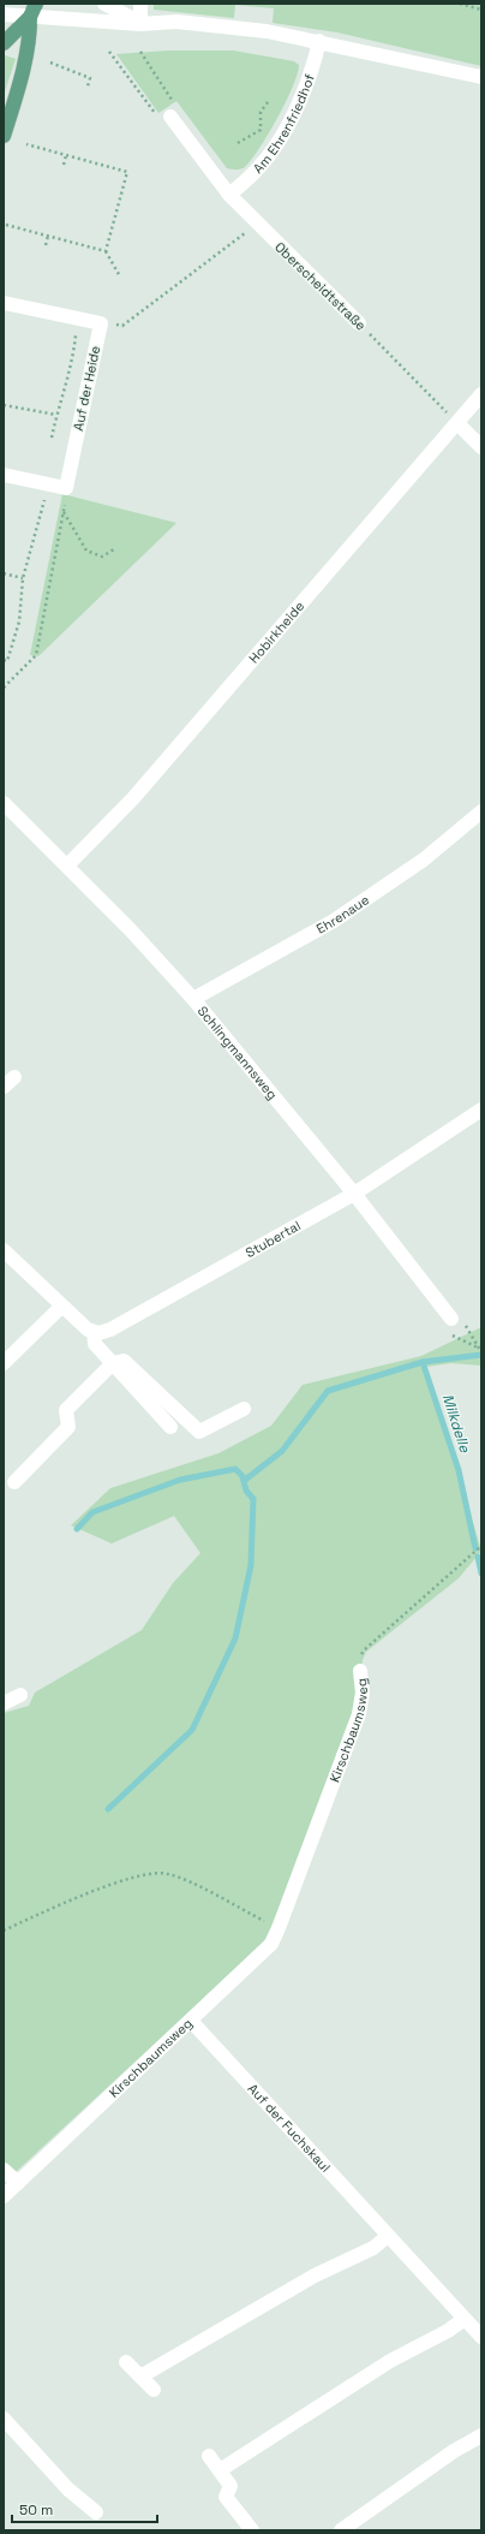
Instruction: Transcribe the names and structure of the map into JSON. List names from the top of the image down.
{
  "streets": {
    "street": [
      "Am Ehrenfriedhof",
      "Oberscheidtstraße",
      "Auf der Heide",
      "Hobirkheide",
      "Ehrenaue",
      "Schlingmannsweg",
      "Stubertal",
      "Kirschbaumsweg",
      "Auf der Fuchskaul"
    ]
  },
  "crossings": [
    ["Am Ehrenfriedhof", "Oberscheidtstraße"],
    ["Oberscheidtstraße", "Hobirkheide"],
    ["Hobirkheide", "Schlingmannsweg"],
    ["Ehrenaue", "Schlingmannsweg"],
    ["Schlingmannsweg", "Stubertal"],
    ["Kirschbaumsweg", "Auf der Fuchskaul"]
  ],
  "water": ["Milkdelle"],
  "scale_bar": "50 m"
}
